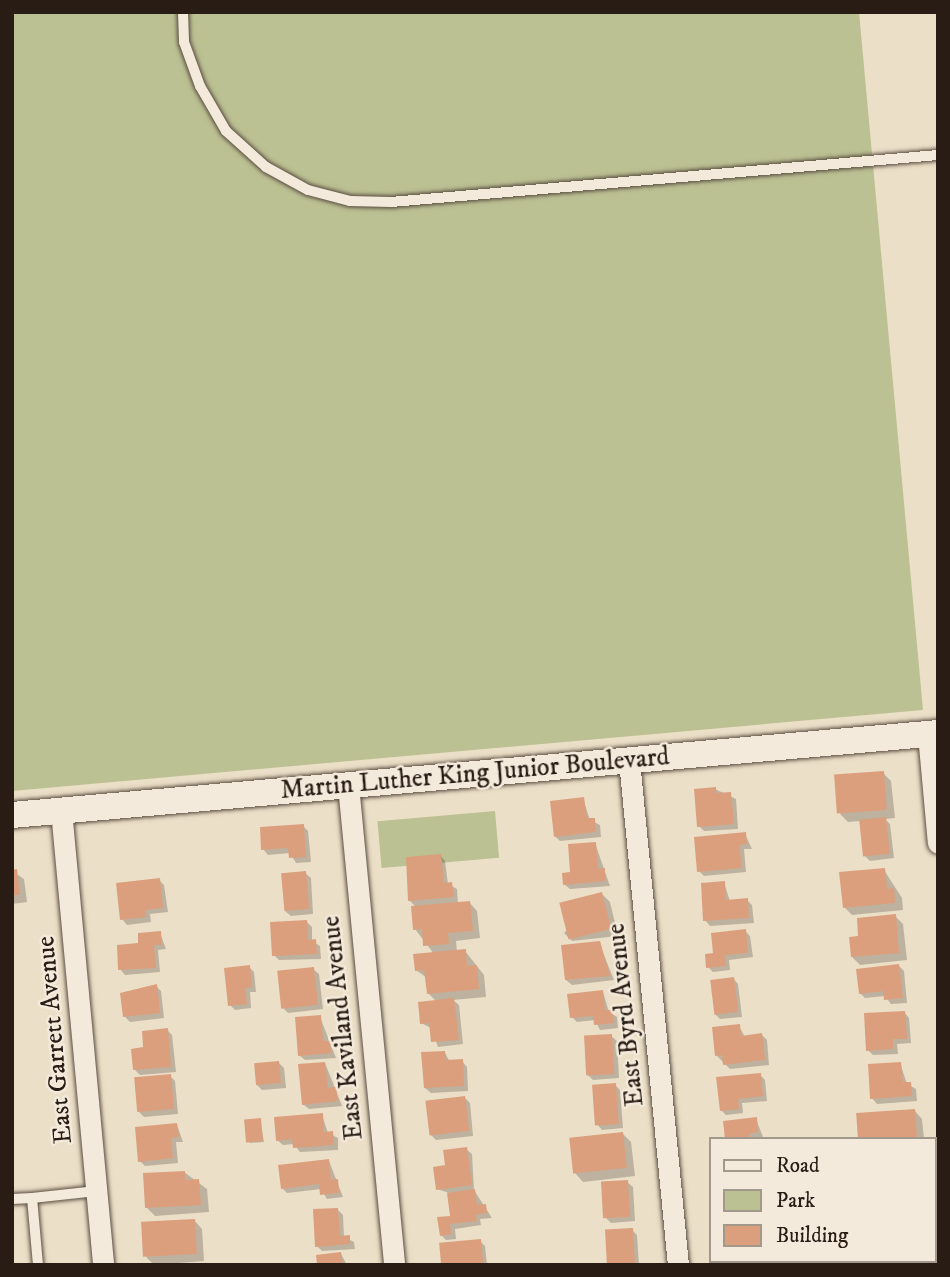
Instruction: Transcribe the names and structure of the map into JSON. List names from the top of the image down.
{
  "streets": {
    "street": [
      "Martin Luther King Junior Boulevard",
      "East Byrd Avenue",
      "East Kaviland Avenue",
      "East Garrett Avenue"
    ]
  },
  "crossings": [
    ["Martin Luther King Junior Boulevard", "East Byrd Avenue"],
    ["Martin Luther King Junior Boulevard", "East Kaviland Avenue"],
    ["Martin Luther King Junior Boulevard", "East Garrett Avenue"]
  ],
  "legend": ["Road", "Park", "Building"]
}
